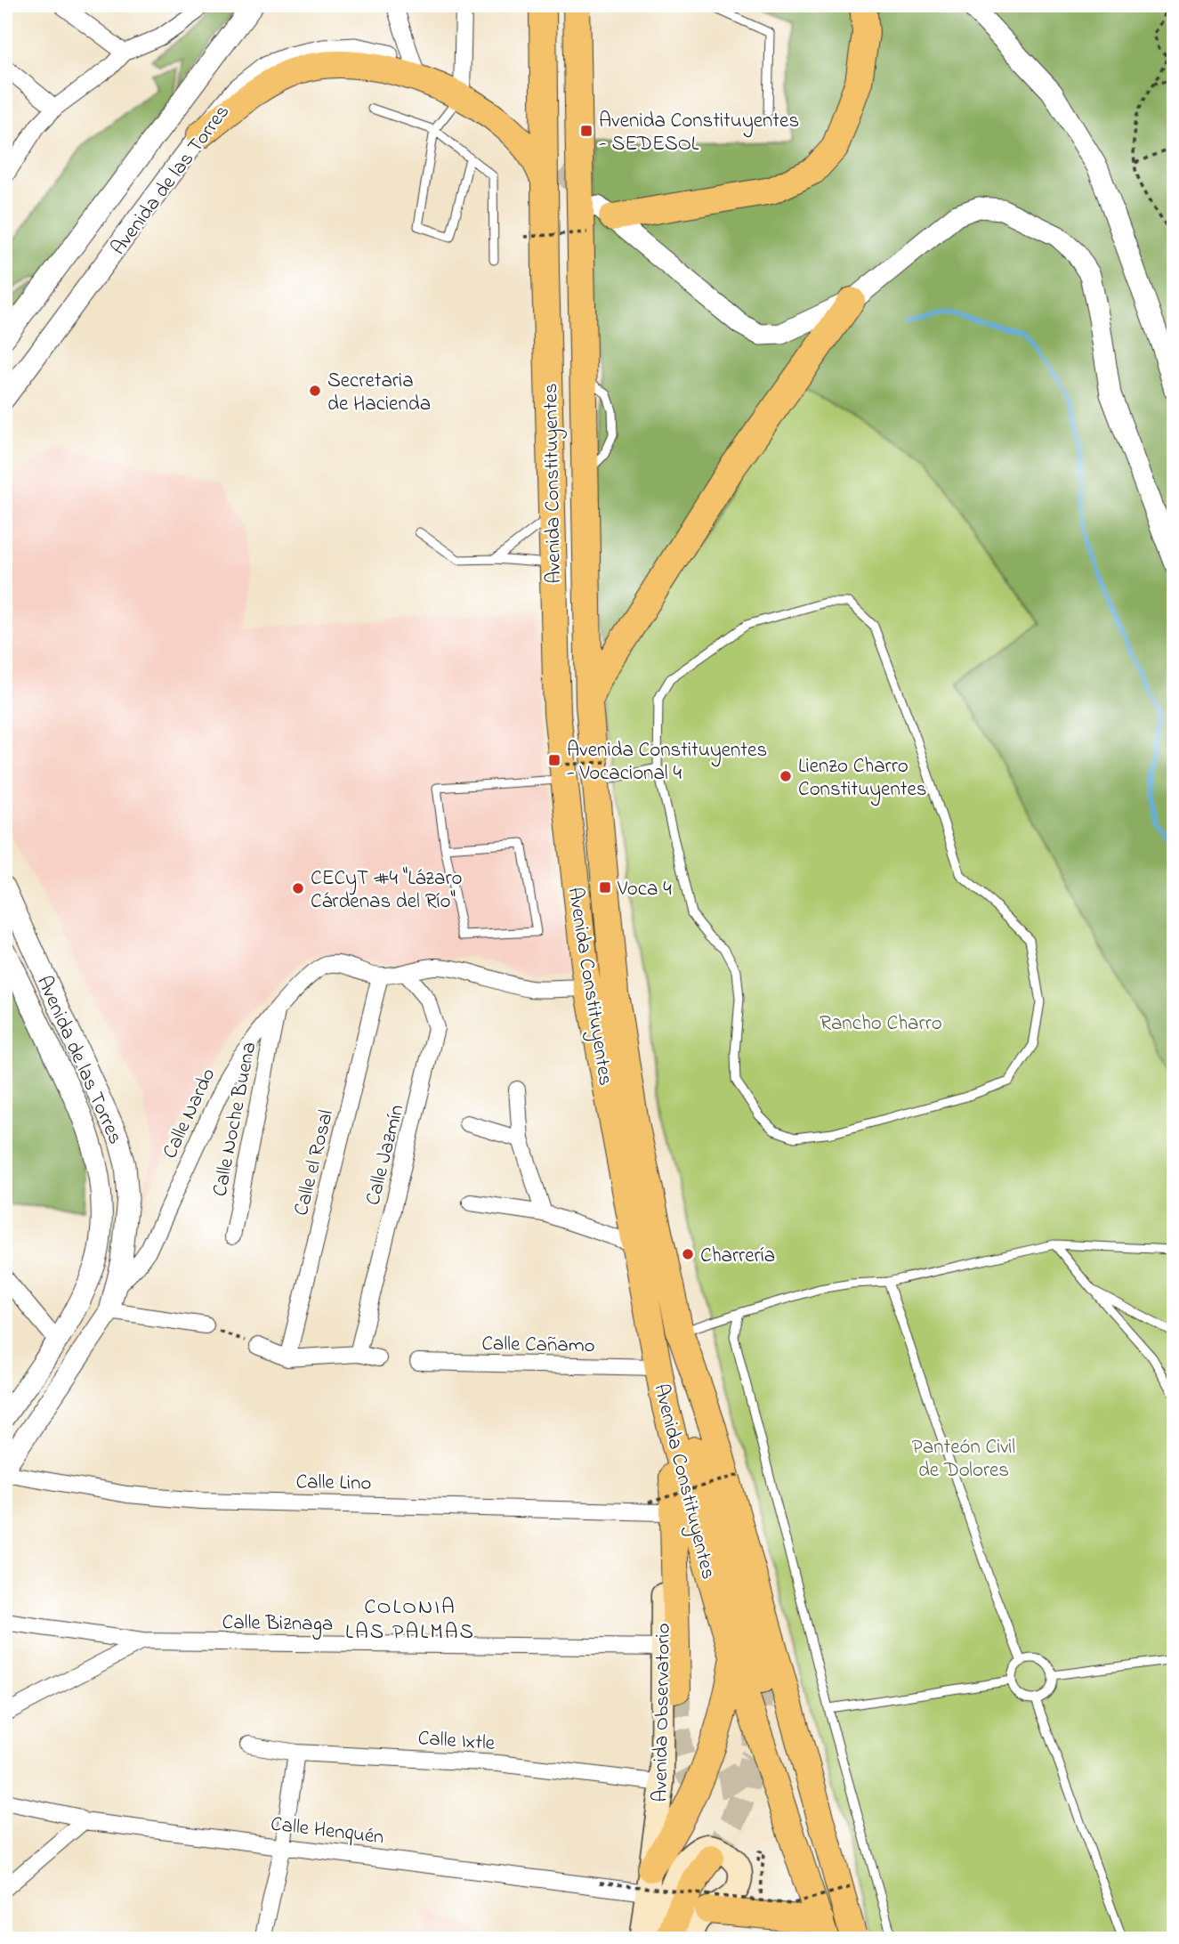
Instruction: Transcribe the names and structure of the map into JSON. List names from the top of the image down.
{
  "streets": {
    "highway": ["Avenida Constituyentes"],
    "main road": ["Avenida Observatorio"],
    "street": [
      "Avenida de las Torres",
      "Calle Nardo",
      "Calle Noche Buena",
      "Calle Jazmín",
      "Calle el Rosal",
      "Calle Cañamo",
      "Calle Lino",
      "Calle Biznaga",
      "Calle Ixtle",
      "Calle Henquén"
    ]
  },
  "crossings": [
    ["Avenida de las Torres", "Calle Nardo"],
    ["Avenida Constituyentes", "Calle Cañamo"],
    ["Calle Nardo", "Calle Noche Buena"],
    ["Calle Nardo", "Calle el Rosal"],
    ["Calle Lino", "Avenida Observatorio"],
    ["Calle Biznaga", "Avenida Observatorio"],
    ["Avenida Observatorio", "Calle Ixtle"],
    ["Avenida Observatorio", "Calle Henquén"]
  ],
  "districts": ["COLONIA LAS PALMAS"],
  "parks": ["Rancho Charro", "Panteón Civil de Dolores"],
  "places": {
    "transit": ["Avenida Constituyentes - SEDESOL", "Avenida Constituyentes - Vocacional 4", "Voca 4"],
    "other": [
      "Secretaria de Hacienda",
      "Lienzo Charro Constituyentes",
      "CECyT #4 \"Lázaro Cárdenas del Río\"",
      "Charrería"
    ]
  }
}
